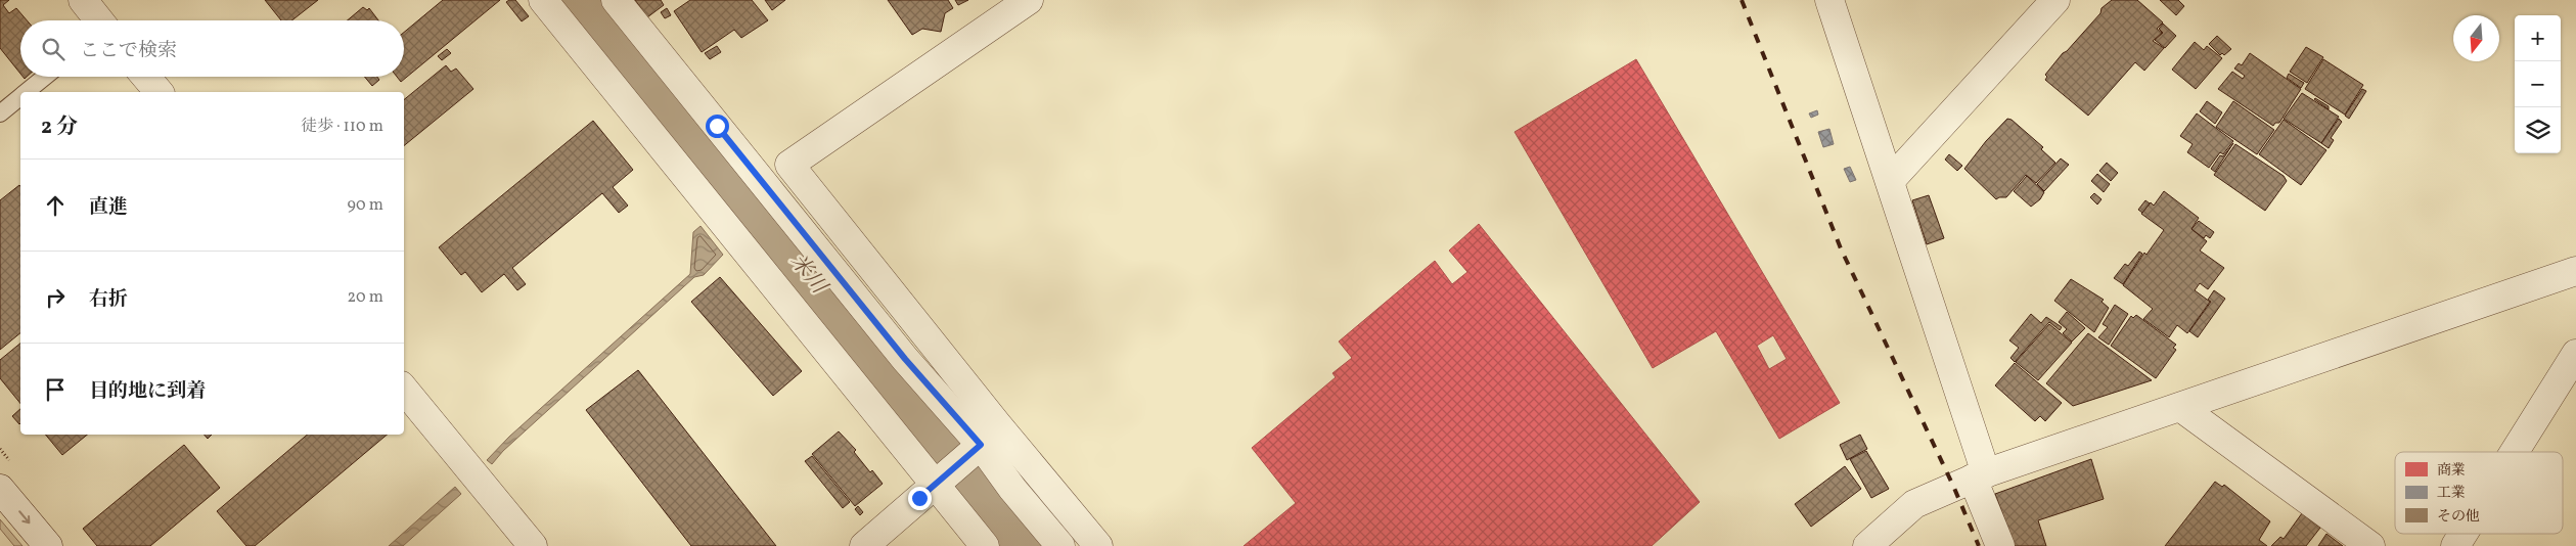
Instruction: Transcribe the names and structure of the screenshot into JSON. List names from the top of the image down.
{
  "water": ["米川"],
  "legend": ["商業", "工業", "その他"],
  "north": "bottom",
  "page": {
    "map_buttons": ["+", "−"],
    "search": "ここで検索",
    "heading": ["2 分", "徒歩 · 110 m"],
    "list": [
      ["直進", "90 m"],
      ["右折", "20 m"],
      "目的地に到着"
    ]
  }
}
